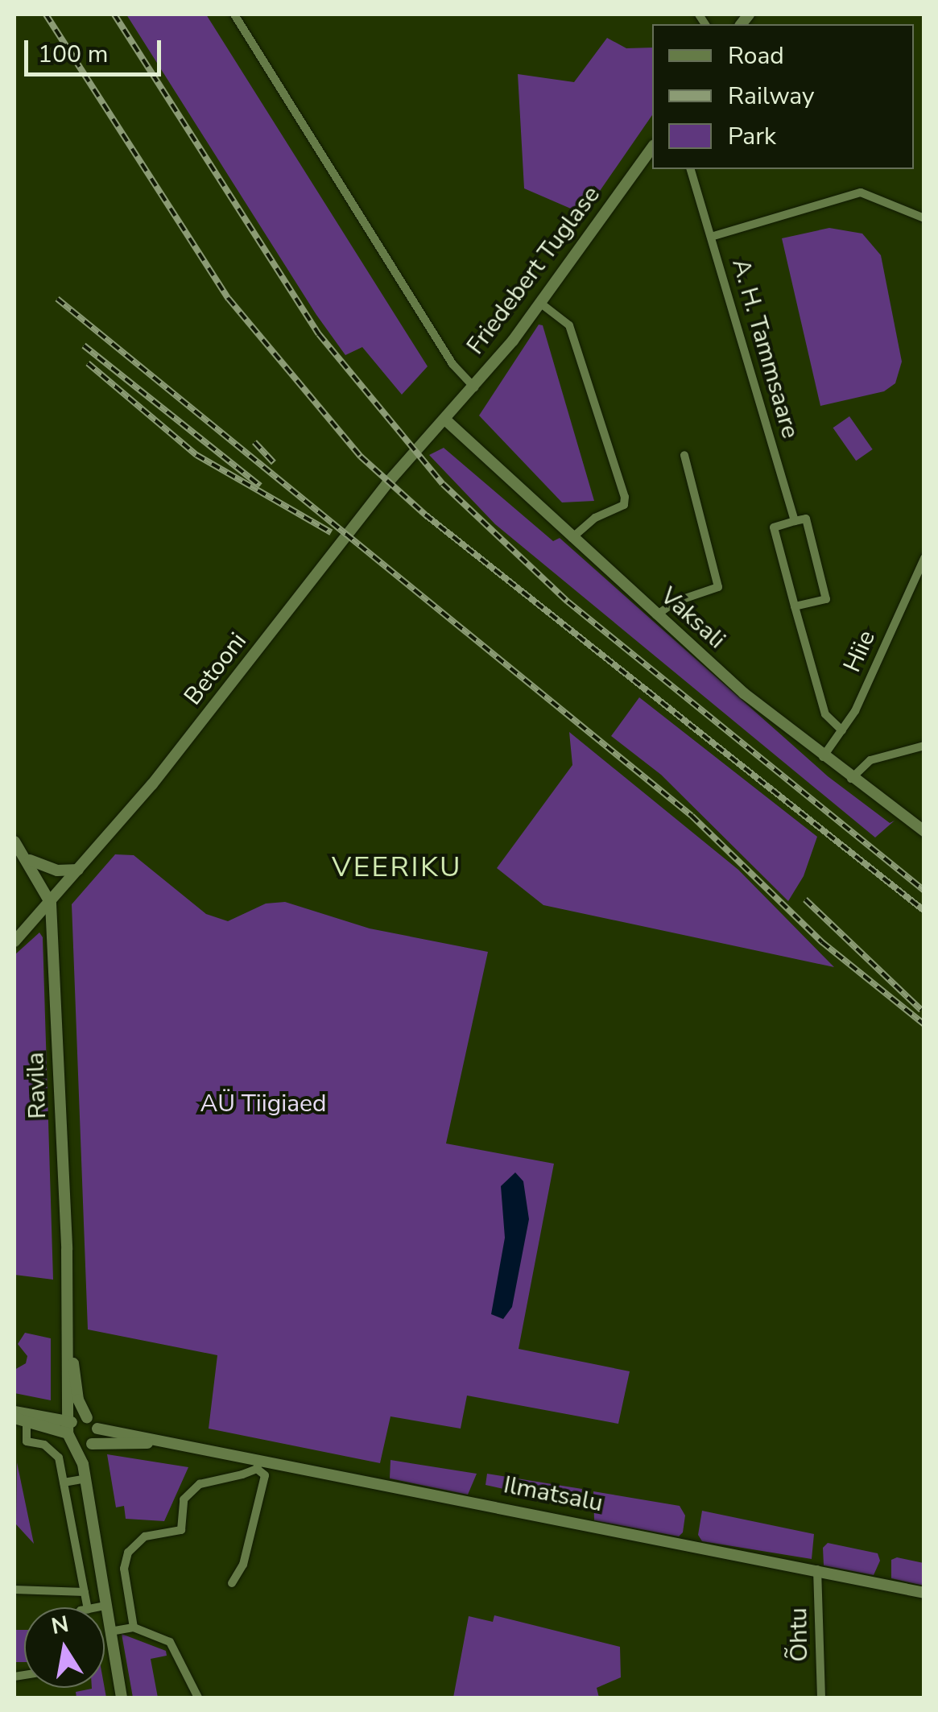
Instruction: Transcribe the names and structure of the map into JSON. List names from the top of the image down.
{
  "streets": {
    "street": [
      "Friedebert Tuglase",
      "A. H. Tammsaare",
      "Vaksali",
      "Hiie",
      "Betooni",
      "Ravila",
      "Ilmatsalu",
      "Õhtu"
    ]
  },
  "crossings": [
    ["Friedebert Tuglase", "Vaksali"],
    ["Friedebert Tuglase", "Betooni"],
    ["Vaksali", "Hiie"],
    ["Vaksali", "Betooni"],
    ["Betooni", "Ravila"],
    ["Ilmatsalu", "Õhtu"]
  ],
  "districts": ["VEERIKU"],
  "parks": ["AÜ Tiigiaed"],
  "legend": ["Road", "Railway", "Park"],
  "scale_bar": "100 m",
  "north": "top"
}
